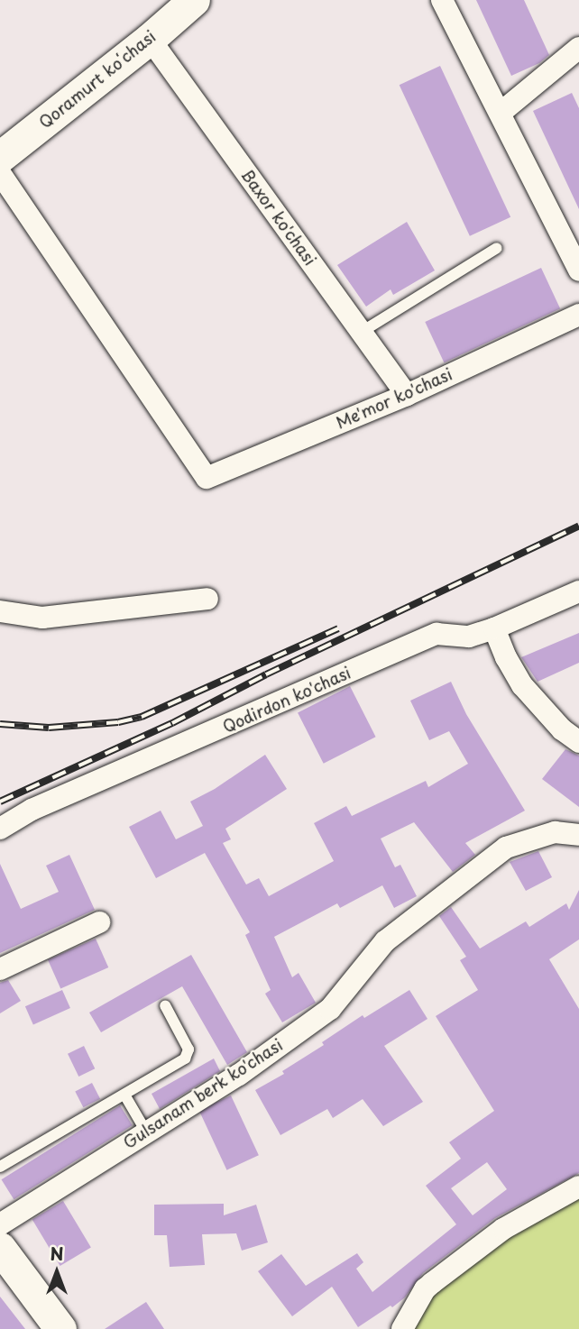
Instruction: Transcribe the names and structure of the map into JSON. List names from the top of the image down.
{
  "streets": {
    "main road": ["Qoramurt koʻchasi"],
    "street": [
      "Baxor ko'chasi",
      "Me'mor ko'chasi",
      "Qodirdon ko'chasi",
      "Gulsanam berk ko'chasi"
    ]
  },
  "crossings": [
    ["Qoramurt koʻchasi", "Baxor ko'chasi"],
    ["Baxor ko'chasi", "Me'mor ko'chasi"]
  ],
  "north": "top"
}
